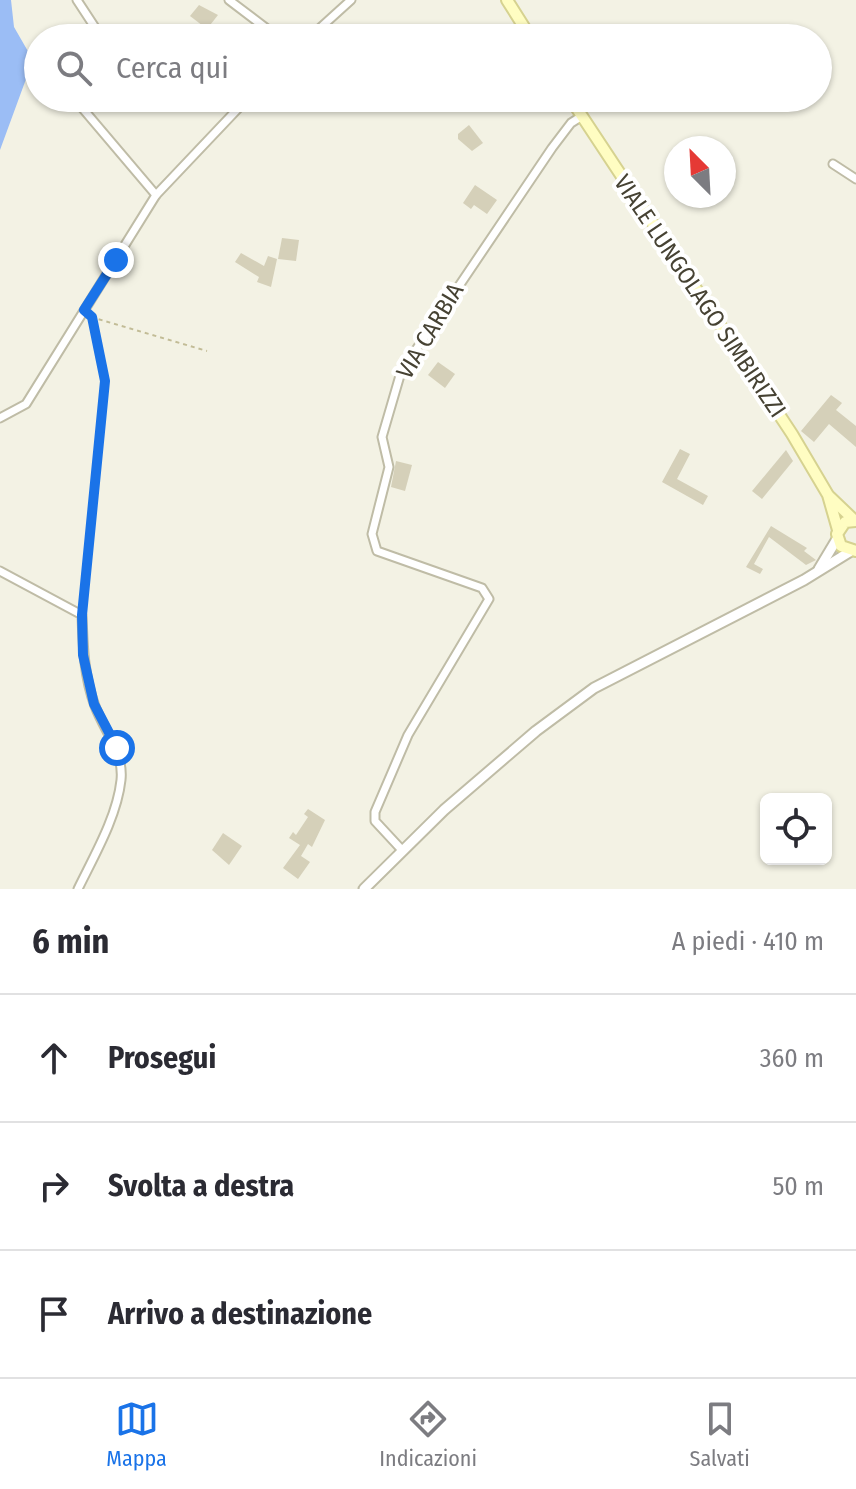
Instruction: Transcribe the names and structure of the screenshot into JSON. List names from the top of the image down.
{
  "streets": {
    "main road": ["VIALE LUNGOLAGO SIMBIRIZZI"],
    "street": ["VIA CARBIA"]
  },
  "crossings": [
    ["VIALE LUNGOLAGO SIMBIRIZZI", "VIA CARBIA"]
  ],
  "north": "top left",
  "page": {
    "search": "Cerca qui",
    "heading": ["6 min", "A piedi · 410 m"],
    "list": [
      ["Prosegui", "360 m"],
      ["Svolta a destra", "50 m"],
      "Arrivo a destinazione"
    ],
    "nav": ["Mappa", "Indicazioni", "Salvati"]
  }
}
